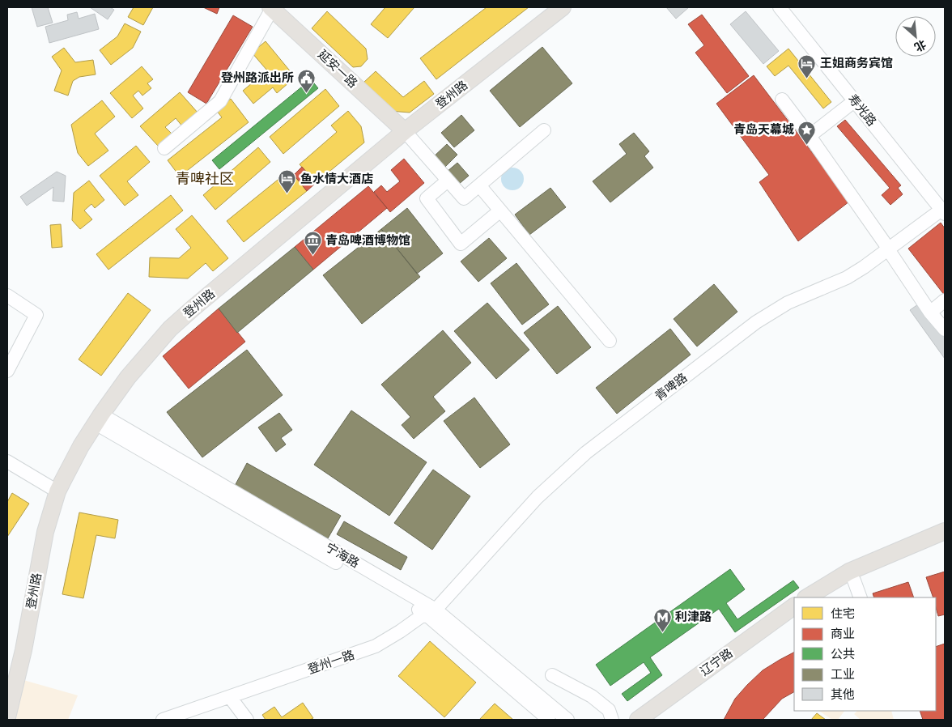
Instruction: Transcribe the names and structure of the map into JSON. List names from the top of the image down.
{
  "streets": {
    "main road": ["延安一路", "登州路", "辽宁路"],
    "street": [
      "寿光路",
      "青啤路",
      "宁海路",
      "登州一路"
    ]
  },
  "crossings": [
    ["延安一路", "登州路"],
    ["登州路", "宁海路"],
    ["寿光路", "青啤路"],
    ["青啤路", "宁海路"],
    ["青啤路", "登州一路"],
    ["宁海路", "登州一路"]
  ],
  "districts": ["青啤社区"],
  "places": {
    "hotel": ["王姐商务宾馆", "鱼水情大酒店"],
    "public building": ["登州路派出所"],
    "place": ["青岛天幕城"],
    "museum": ["青岛啤酒博物馆"],
    "metro station": ["利津路"]
  },
  "legend": [
    "住宅",
    "商业",
    "公共",
    "工业",
    "其他"
  ],
  "north": "bottom right"
}
